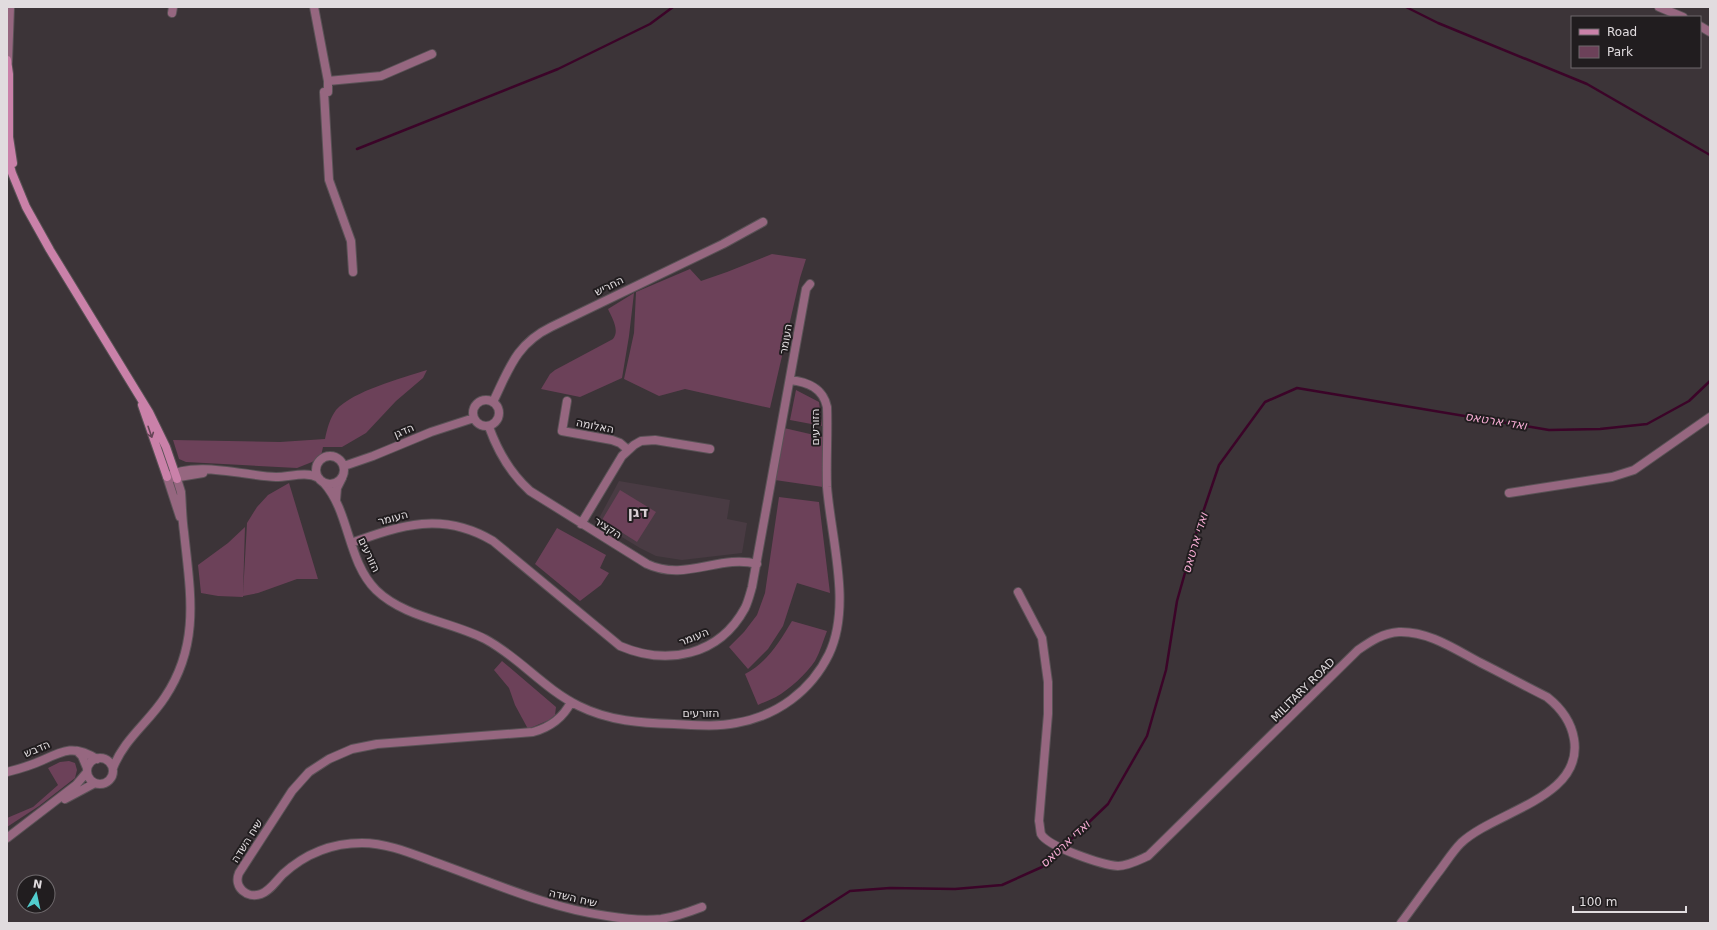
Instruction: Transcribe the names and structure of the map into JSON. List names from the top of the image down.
{
  "streets": {
    "street": [
      "החריש",
      "העומר",
      "האלומה",
      "הזורעים",
      "הדגן",
      "הקציר",
      "MILITARY ROAD",
      "הדבש",
      "שיח השדה"
    ]
  },
  "crossings": [
    ["החריש", "הדגן"],
    ["החריש", "הקציר"],
    ["העומר", "הזורעים"],
    ["העומר", "הקציר"],
    ["הזורעים", "הדגן"],
    ["הזורעים", "שיח השדה"],
    ["הדגן", "הקציר"]
  ],
  "districts": ["דגן"],
  "water": ["ואדי ארטאס"],
  "legend": ["Road", "Park"],
  "scale_bar": "100 m",
  "north": "top"
}
